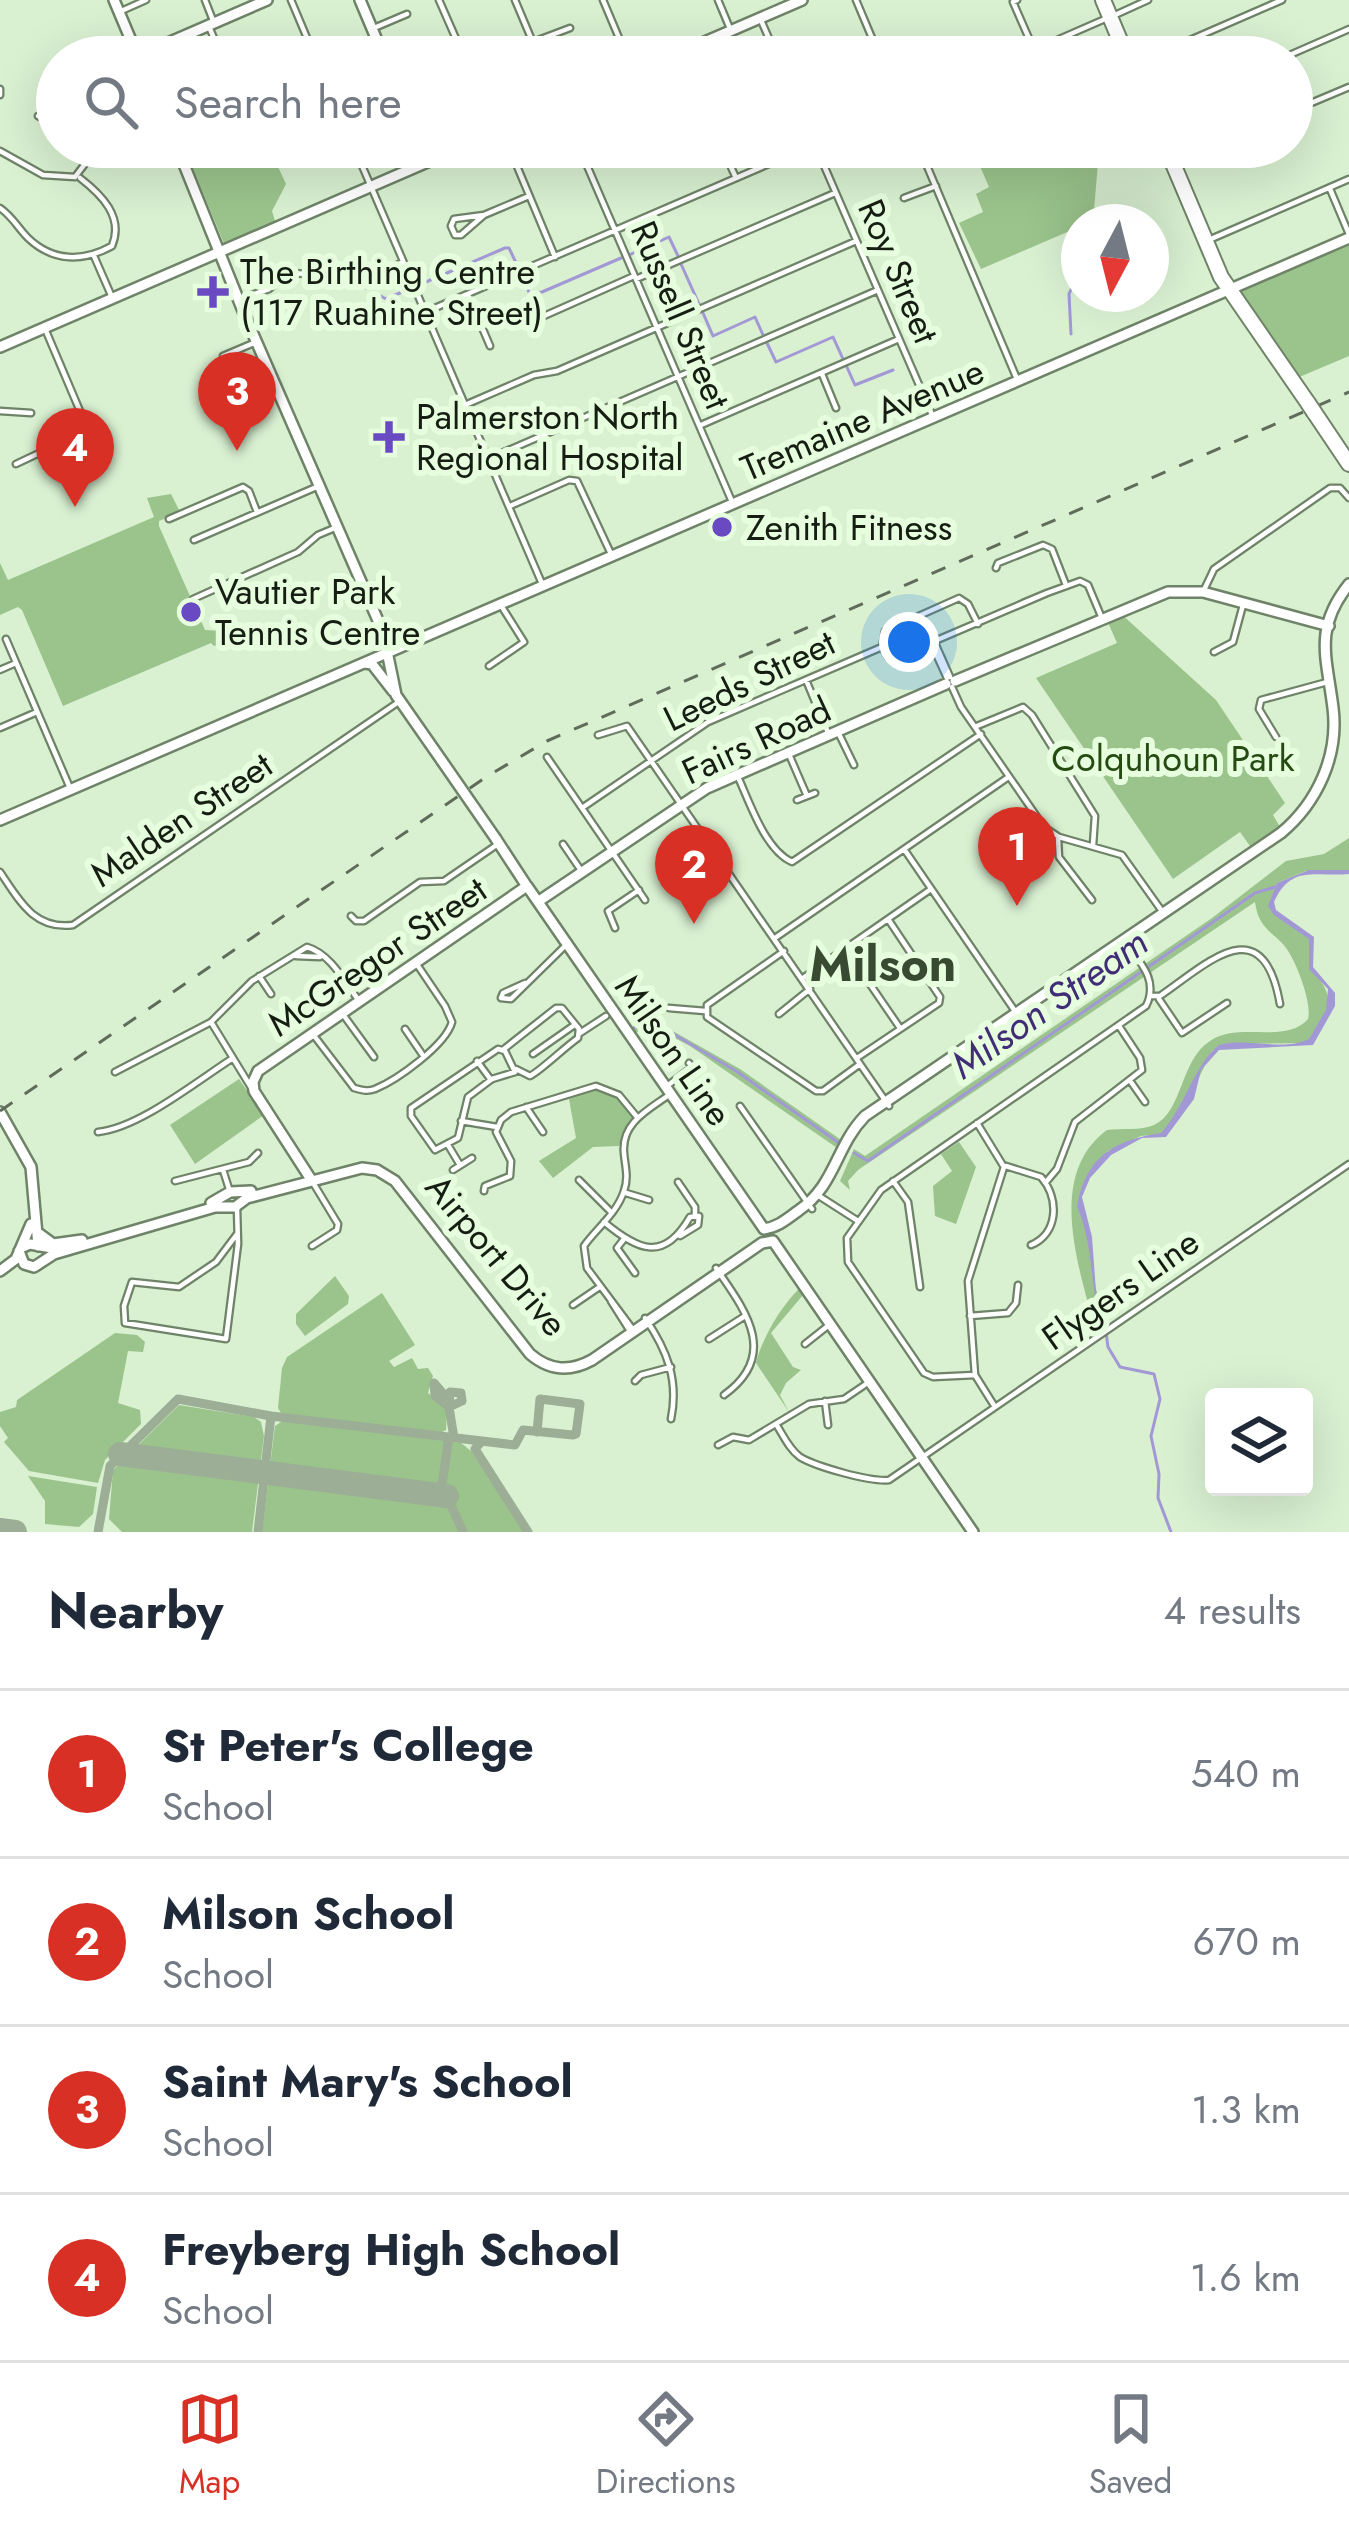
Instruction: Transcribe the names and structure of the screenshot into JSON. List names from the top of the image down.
{
  "streets": {
    "main road": [
      "Tremaine Avenue",
      "Fairs Road",
      "McGregor Street",
      "Milson Line",
      "Airport Drive"
    ],
    "street": [
      "Roy Street",
      "Russell Street",
      "Leeds Street",
      "Malden Street",
      "Flygers Line"
    ]
  },
  "crossings": [
    ["Roy Street", "Tremaine Avenue"],
    ["Russell Street", "Tremaine Avenue"],
    ["Tremaine Avenue", "Milson Line"],
    ["Fairs Road", "Milson Line"],
    ["Malden Street", "Milson Line"],
    ["McGregor Street", "Milson Line"],
    ["Milson Line", "Airport Drive"],
    ["Milson Line", "Flygers Line"]
  ],
  "districts": ["Milson"],
  "water": ["Milson Stream"],
  "parks": ["Colquhoun Park"],
  "places": {
    "health": ["The Birthing Centre (117 Ruahine Street)", "Palmerston North Regional Hospital"],
    "other": ["Zenith Fitness", "Vautier Park Tennis Centre"]
  },
  "north": "bottom",
  "page": {
    "search": "Search here",
    "pins": [
      "3",
      "4",
      "1",
      "2"
    ],
    "heading": ["Nearby", "4 results"],
    "list": [
      {
        "mark": "1",
        "name": "St Peter's College",
        "note": "School",
        "value": "540 m"
      },
      {
        "mark": "2",
        "name": "Milson School",
        "note": "School",
        "value": "670 m"
      },
      {
        "mark": "3",
        "name": "Saint Mary's School",
        "note": "School",
        "value": "1.3 km"
      },
      {
        "mark": "4",
        "name": "Freyberg High School",
        "note": "School",
        "value": "1.6 km"
      }
    ],
    "nav": ["Map", "Directions", "Saved"]
  }
}
